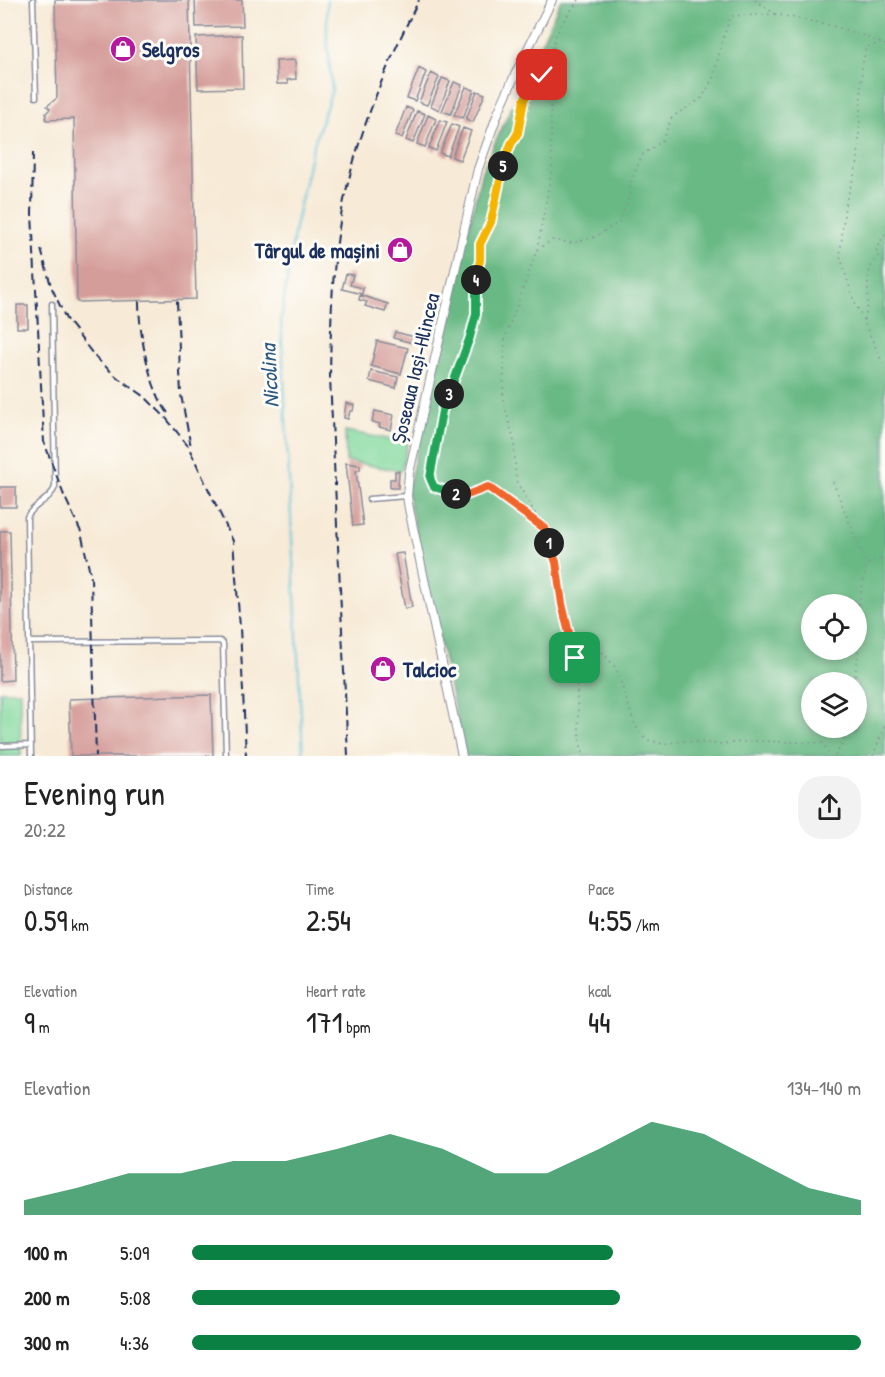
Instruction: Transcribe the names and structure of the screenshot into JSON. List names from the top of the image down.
{
  "streets": {
    "street": ["Șoseaua Iași-Hlincea"]
  },
  "water": ["Nicolina"],
  "places": {
    "shop": ["Selgros", "Târgul de mașini", "Talcioc"]
  },
  "page": {
    "pins": [
      "5",
      "4",
      "3",
      "2",
      "1"
    ],
    "heading": ["Evening run", "20:22"],
    "stats": [
      ["Distance", "0.59 km"],
      ["Time", "2:54"],
      ["Pace", "4:55 /km"],
      ["Elevation", "9 m"],
      ["Heart rate", "171 bpm"],
      ["kcal", "44"]
    ],
    "chart": ["Elevation", "134–140 m"],
    "list": [
      {
        "name": "100 m",
        "note": "5:09"
      },
      {
        "name": "200 m",
        "note": "5:08"
      },
      {
        "name": "300 m",
        "note": "4:36"
      }
    ]
  }
}
